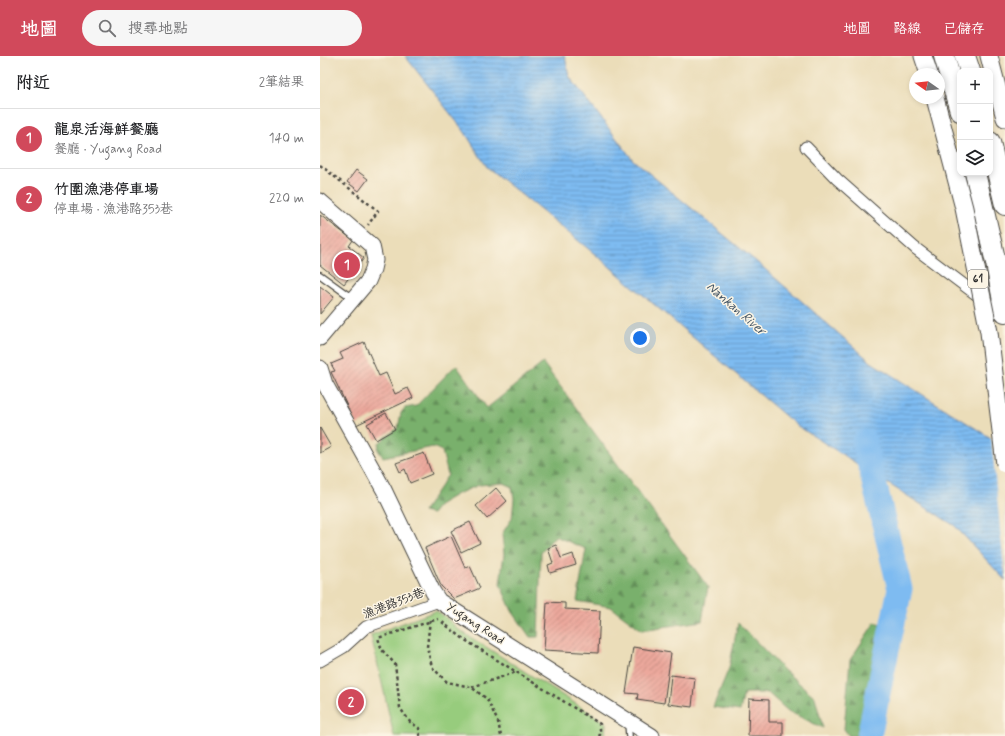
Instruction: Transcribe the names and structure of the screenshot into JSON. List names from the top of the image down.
{
  "streets": {
    "highway": ["61"],
    "street": ["漁港路353巷", "Yugang Road"]
  },
  "crossings": [
    ["漁港路353巷", "Yugang Road"]
  ],
  "water": ["Nankan River"],
  "north": "left",
  "page": {
    "header": "地圖",
    "search": "搜尋地點",
    "nav": ["地圖", "路線", "已儲存"],
    "heading": ["附近", "2筆結果"],
    "map_buttons": ["+", "−"],
    "list": [
      {
        "mark": "1",
        "name": "龍泉活海鮮餐廳",
        "note": "餐廳 · Yugang Road",
        "value": "140 m"
      },
      {
        "mark": "2",
        "name": "竹圍漁港停車場",
        "note": "停車場 · 漁港路353巷",
        "value": "220 m"
      }
    ],
    "pins": ["1", "2"]
  }
}
